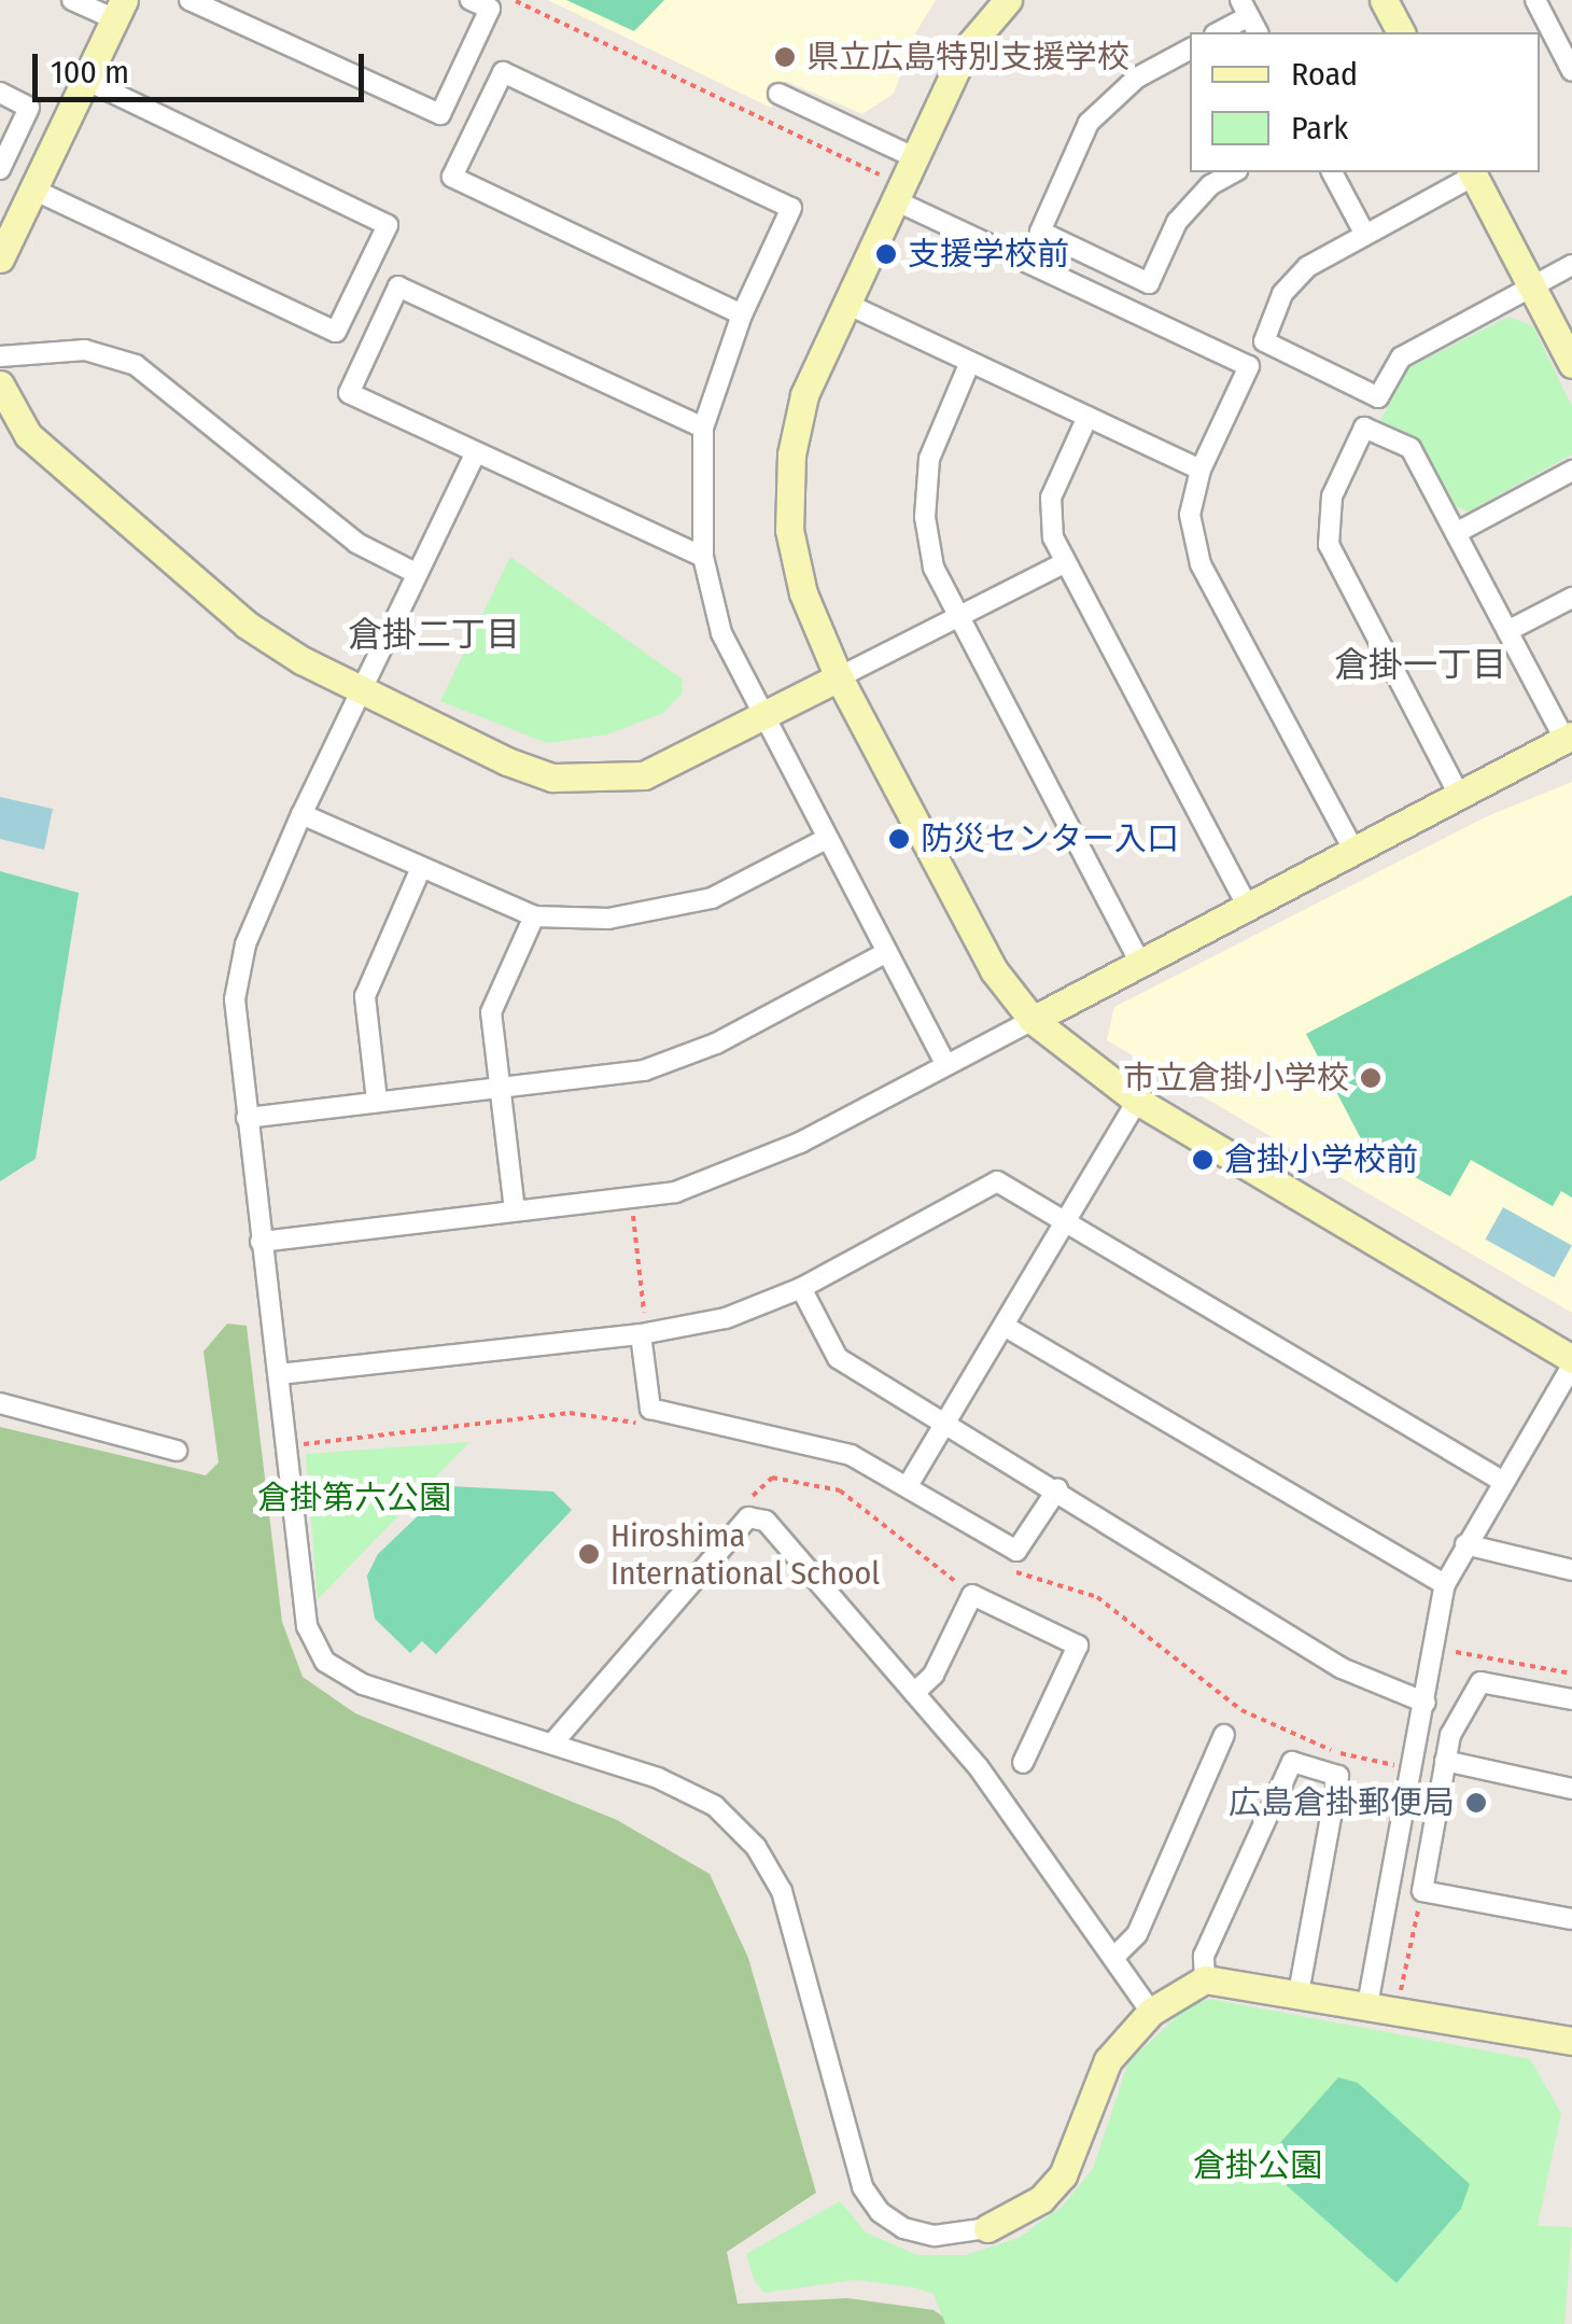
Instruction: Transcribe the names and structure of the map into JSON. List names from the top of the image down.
{
  "districts": ["倉掛二丁目", "倉掛一丁目"],
  "parks": ["倉掛第六公園", "倉掛公園"],
  "places": [
    "県立広島特別支援学校",
    "支援学校前",
    "防災センター入口",
    "市立倉掛小学校",
    "倉掛小学校前",
    "Hiroshima International School",
    "広島倉掛郵便局"
  ],
  "legend": ["Road", "Park"],
  "scale_bar": "100 m"
}
